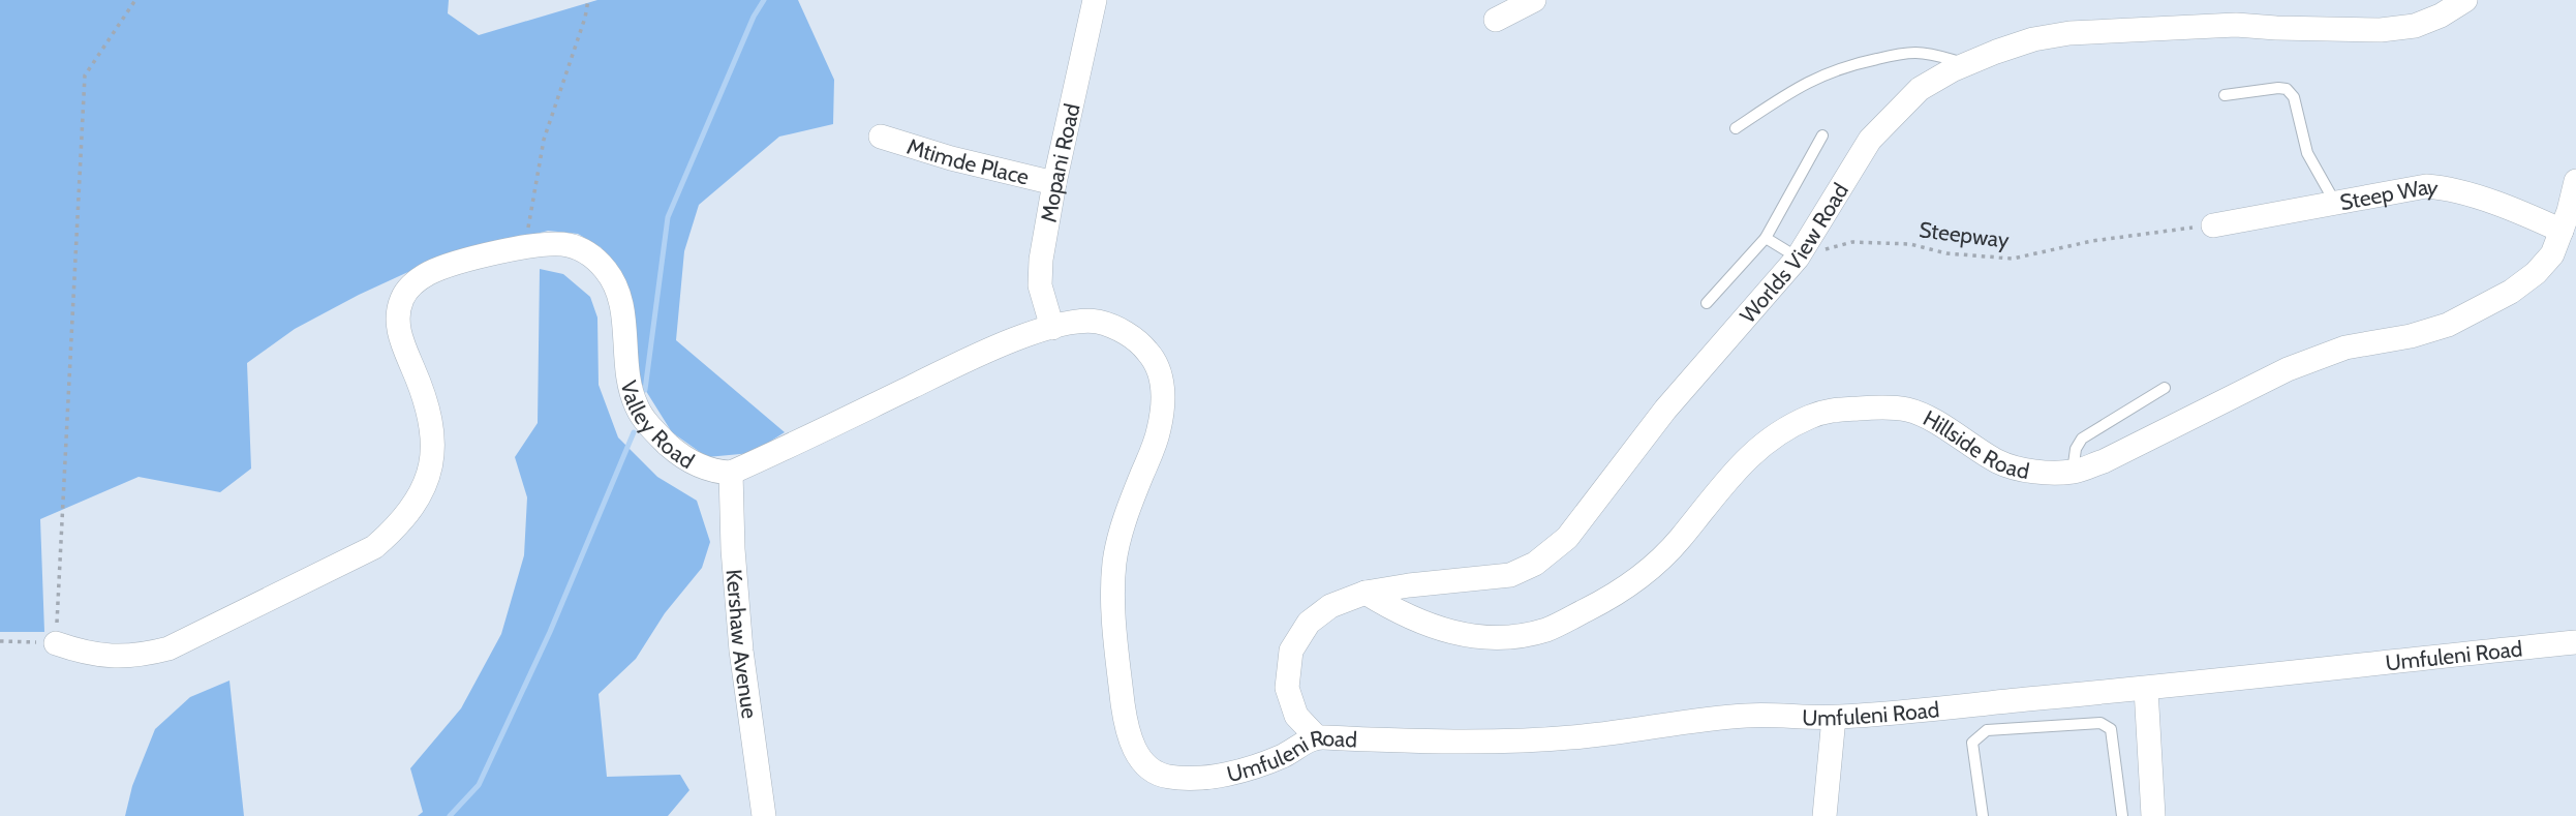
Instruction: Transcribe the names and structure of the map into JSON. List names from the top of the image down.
{
  "streets": {
    "street": [
      "Mtimde Place",
      "Mopani Road",
      "Steep Way",
      "Worlds View Road",
      "Valley Road",
      "Hillside Road",
      "Kershaw Avenue",
      "Umfuleni Road"
    ],
    "path": ["Steepway"]
  },
  "crossings": [
    ["Mtimde Place", "Mopani Road"],
    ["Mopani Road", "Valley Road"],
    ["Steep Way", "Steepway"],
    ["Steep Way", "Hillside Road"],
    ["Steepway", "Worlds View Road"],
    ["Worlds View Road", "Hillside Road"],
    ["Worlds View Road", "Umfuleni Road"],
    ["Valley Road", "Kershaw Avenue"],
    ["Valley Road", "Umfuleni Road"]
  ]
}
